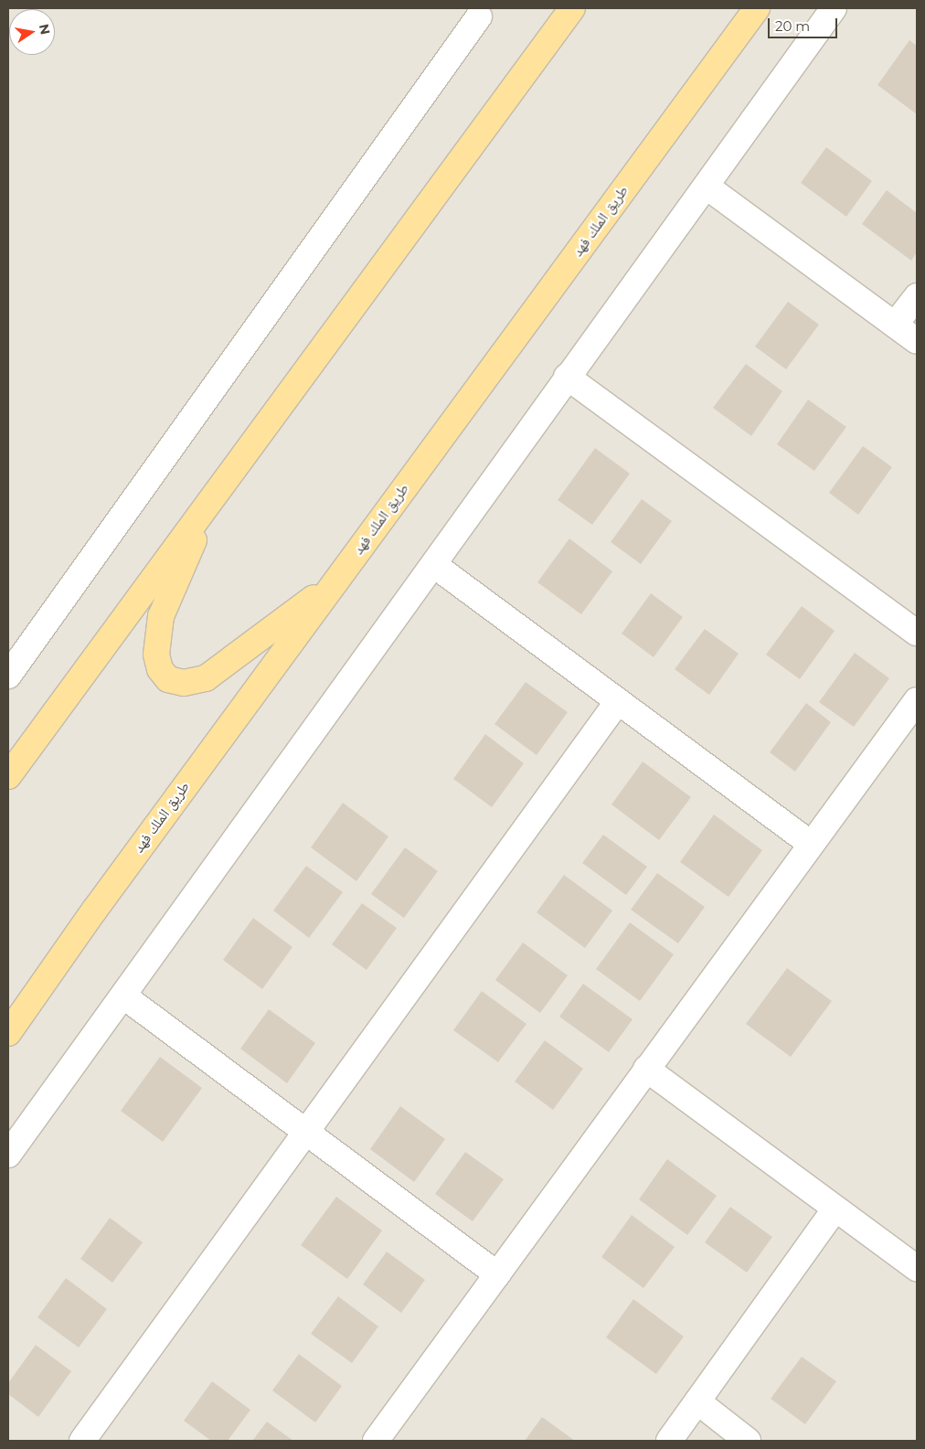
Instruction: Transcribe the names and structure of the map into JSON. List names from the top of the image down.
{
  "streets": {
    "main road": ["طريق الملك فهد"]
  },
  "scale_bar": "20 m",
  "north": "right"
}
